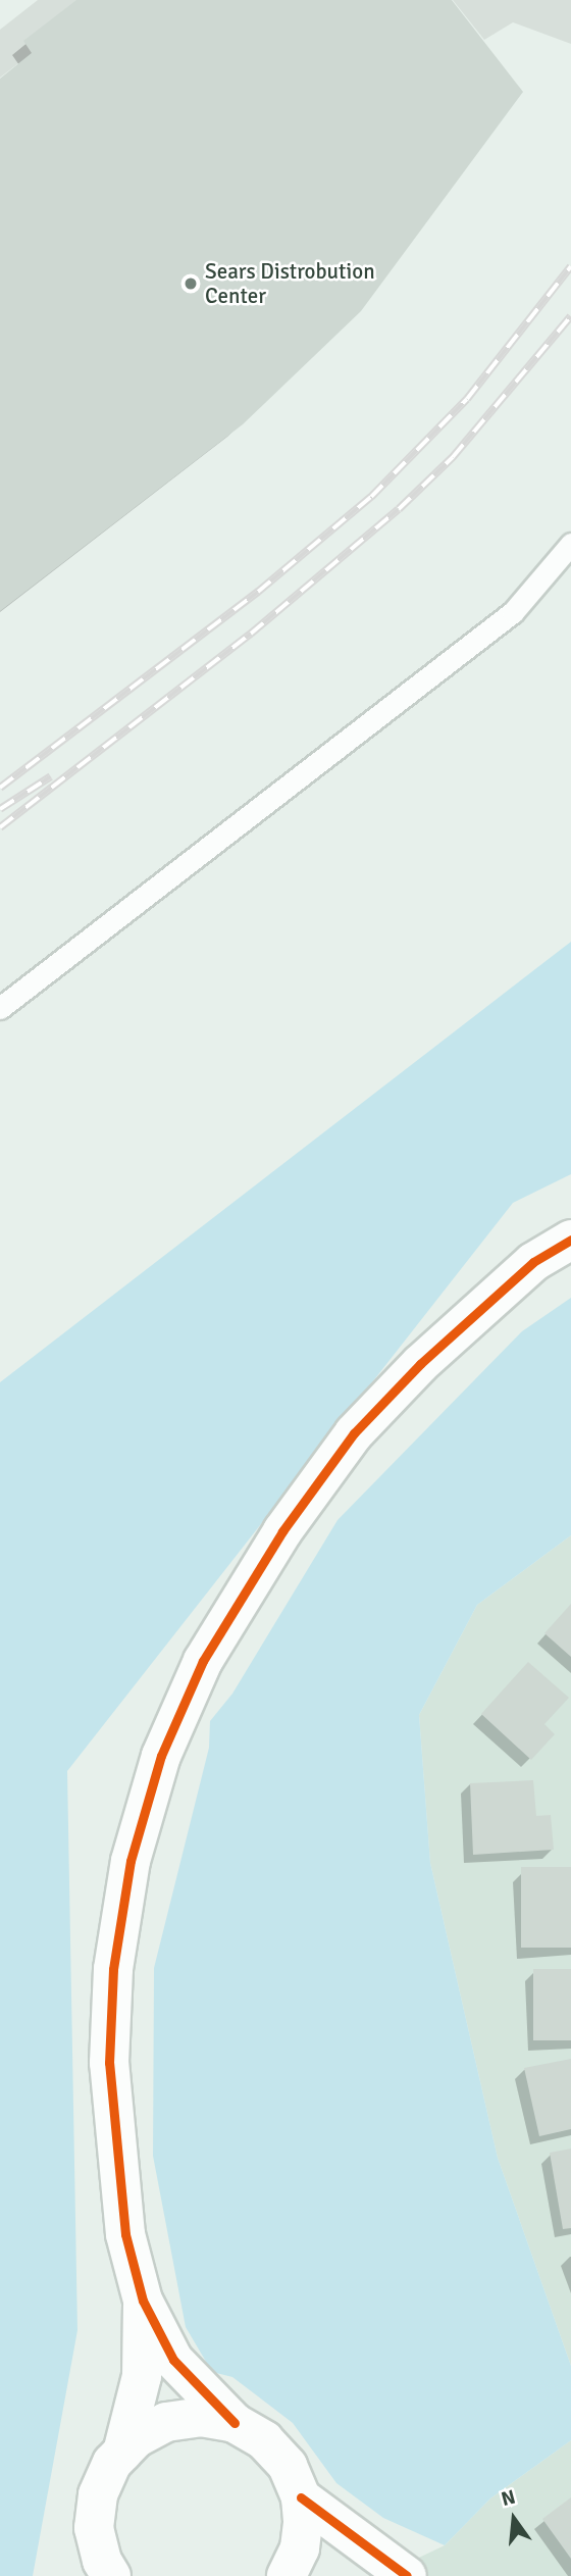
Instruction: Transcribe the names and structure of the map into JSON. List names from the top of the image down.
{
  "places": ["Sears Distrobution Center"],
  "north": "top"
}
